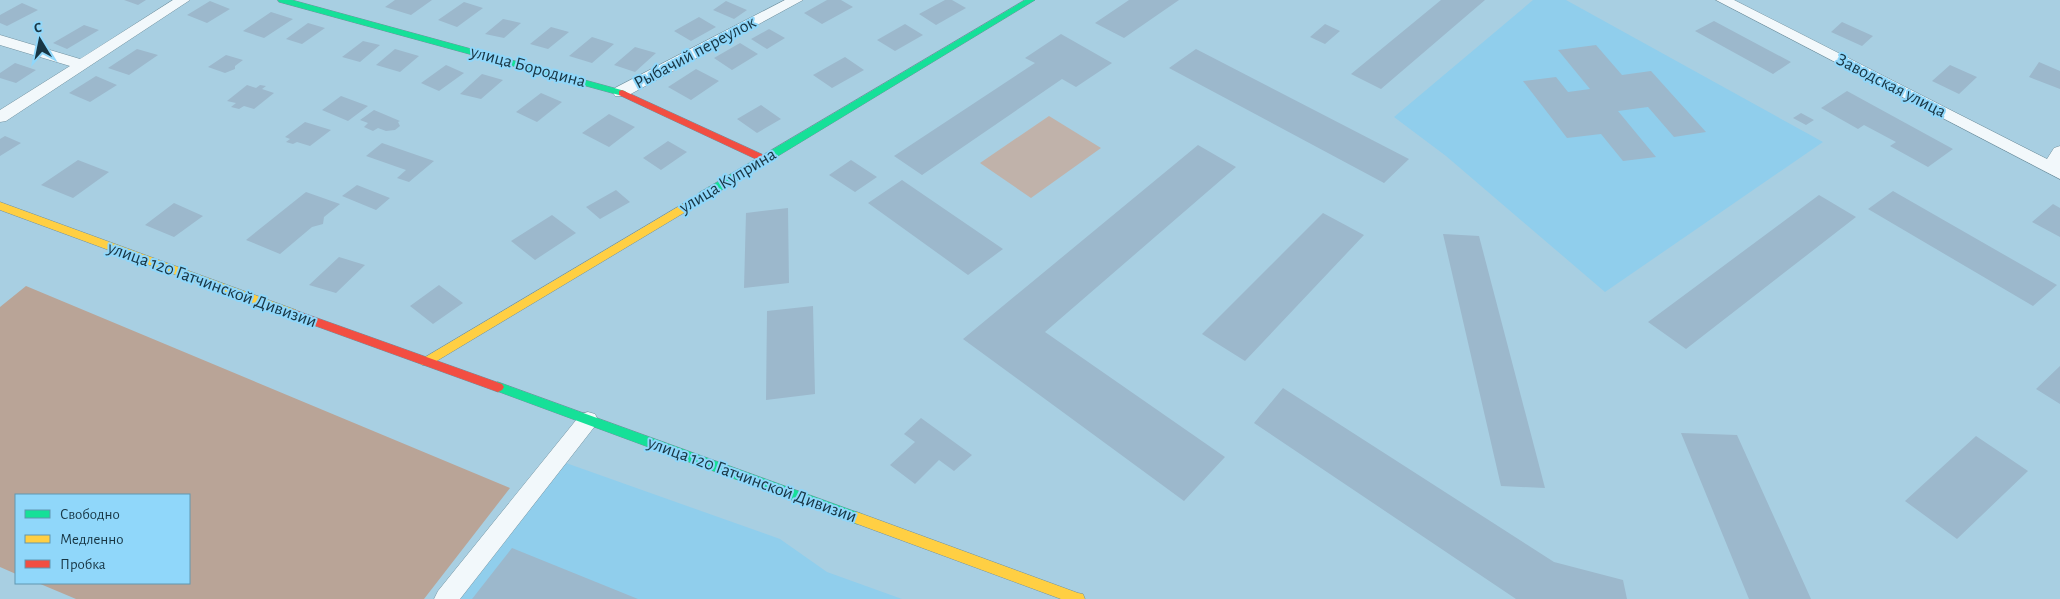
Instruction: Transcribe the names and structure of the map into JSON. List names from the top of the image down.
{
  "streets": {
    "street": [
      "Рыбачий переулок",
      "улица Бородина",
      "Заводская улица",
      "улица Куприна",
      "улица 120 Гатчинской Дивизии"
    ]
  },
  "crossings": [
    ["Рыбачий переулок", "улица Бородина"],
    ["улица Бородина", "улица Куприна"],
    ["улица Куприна", "улица 120 Гатчинской Дивизии"]
  ],
  "legend": ["Свободно", "Медленно", "Пробка"],
  "north": "top"
}
